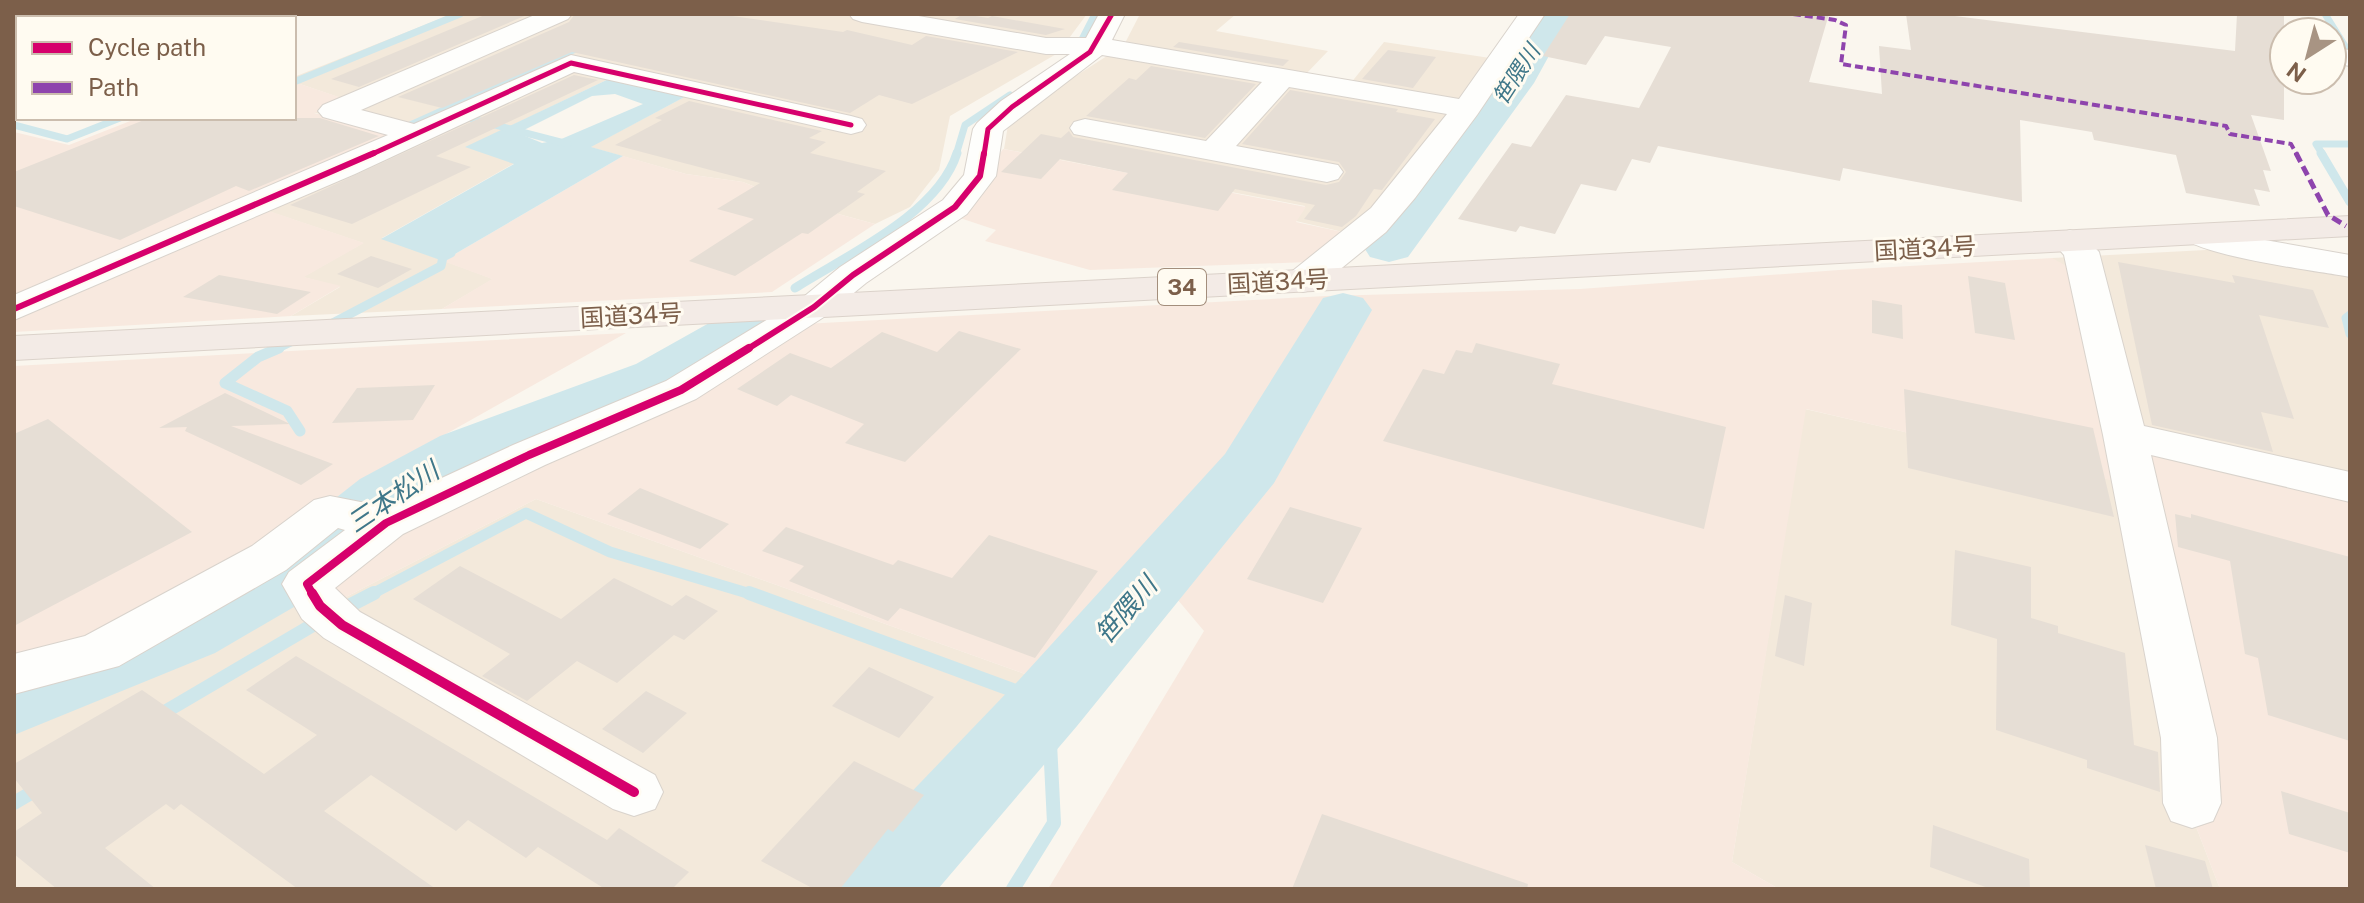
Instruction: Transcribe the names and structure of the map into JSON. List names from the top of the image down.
{
  "streets": {
    "highway": ["国道34号", "34"]
  },
  "water": ["笹隈川", "三本松川"],
  "legend": ["Cycle path", "Path"],
  "north": "bottom left"
}
